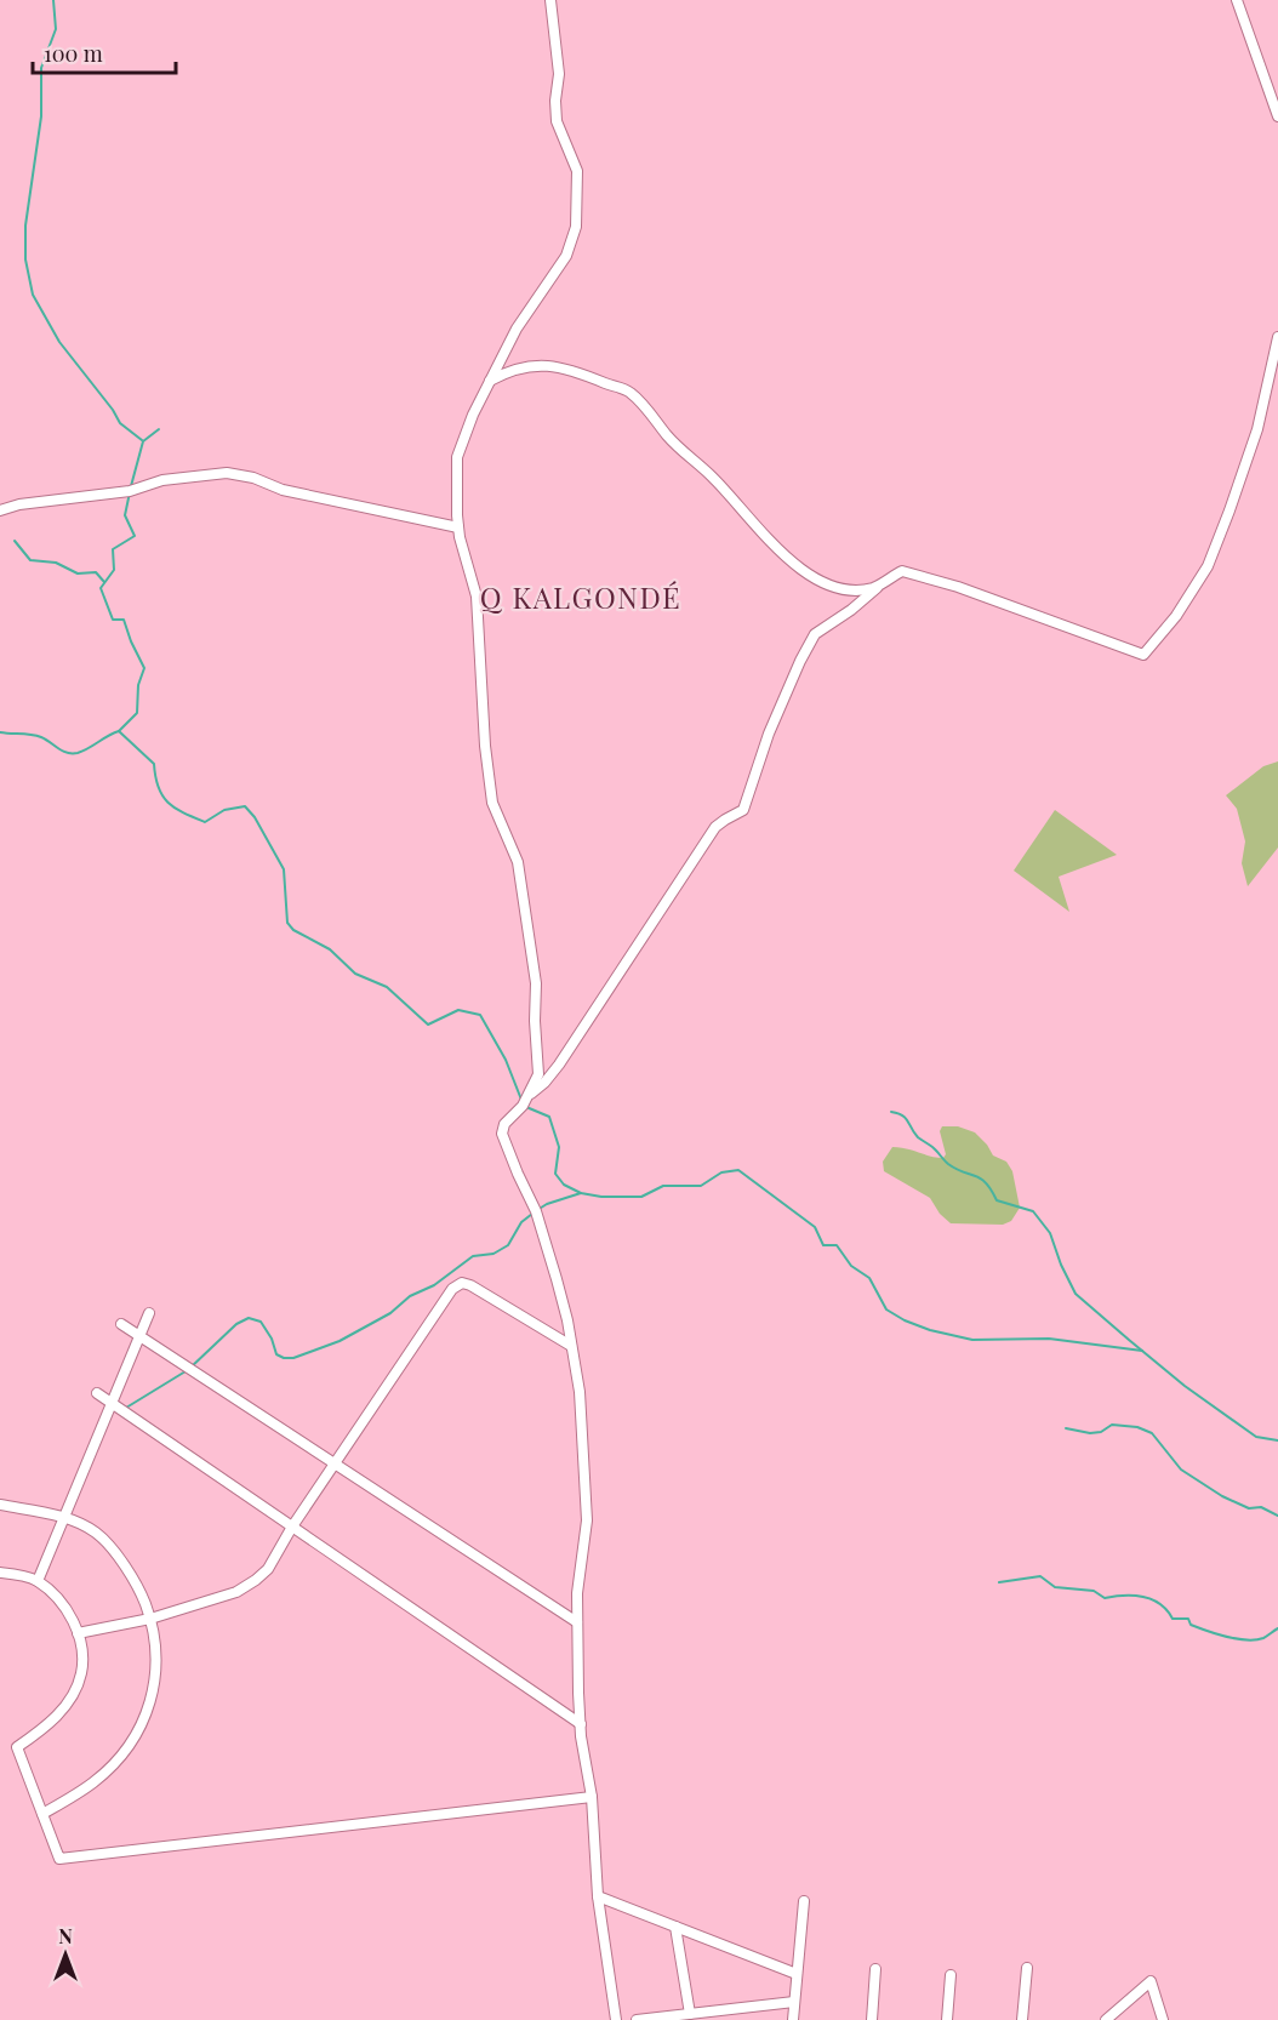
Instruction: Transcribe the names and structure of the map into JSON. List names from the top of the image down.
{
  "districts": ["Q KALGONDÉ"],
  "scale_bar": "100 m",
  "north": "top"
}
